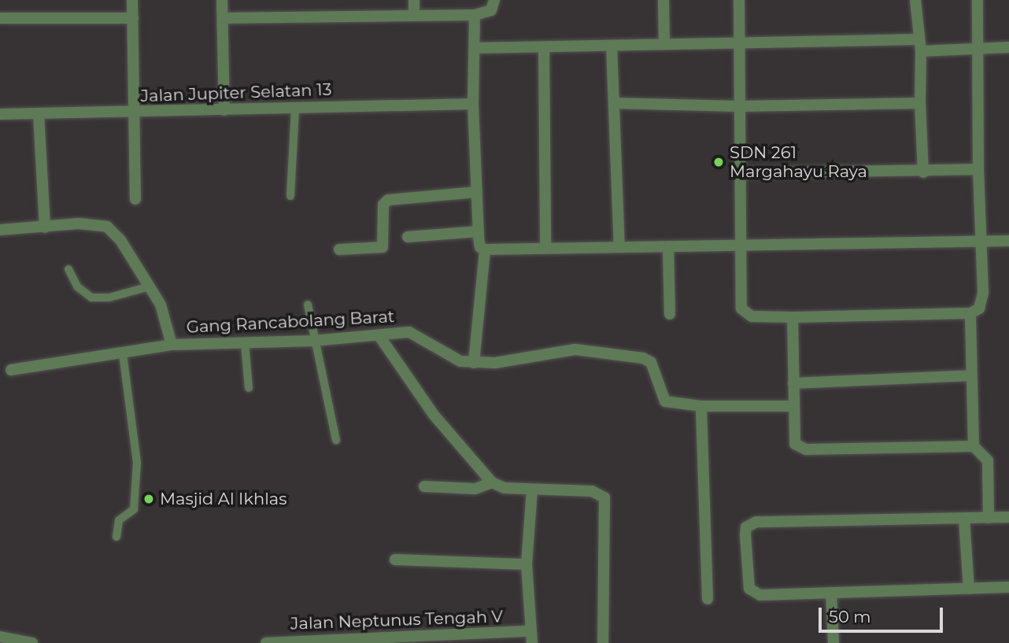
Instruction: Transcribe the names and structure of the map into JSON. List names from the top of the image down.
{
  "streets": {
    "street": ["Jalan Jupiter Selatan 13", "Gang Rancabolang Barat", "Jalan Neptunus Tengah V"]
  },
  "places": ["SDN 261 Margahayu Raya", "Masjid Al Ikhlas"],
  "scale_bar": "50 m"
}
